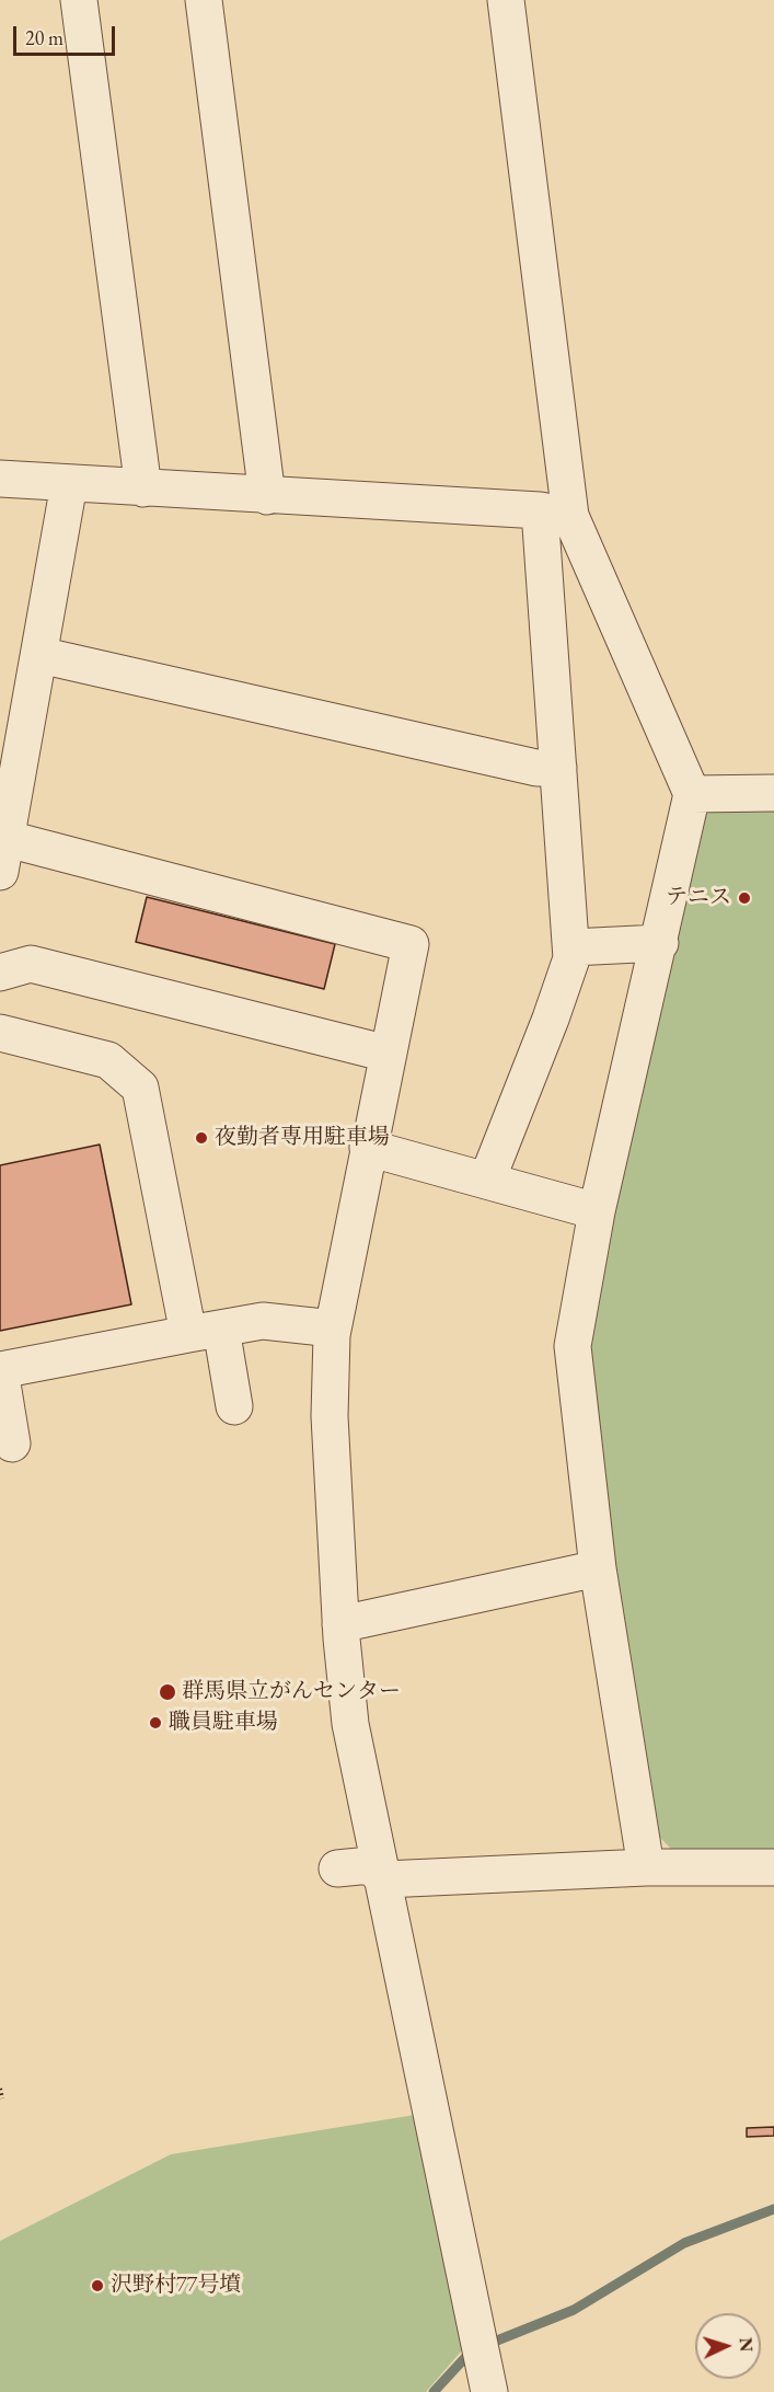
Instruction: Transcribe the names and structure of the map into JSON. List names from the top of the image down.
{
  "places": [
    "テニス",
    "夜勤者専用駐車場",
    "群馬県立がんセンター",
    "職員駐車場",
    "沢野村77号墳"
  ],
  "scale_bar": "20 m",
  "north": "right"
}
